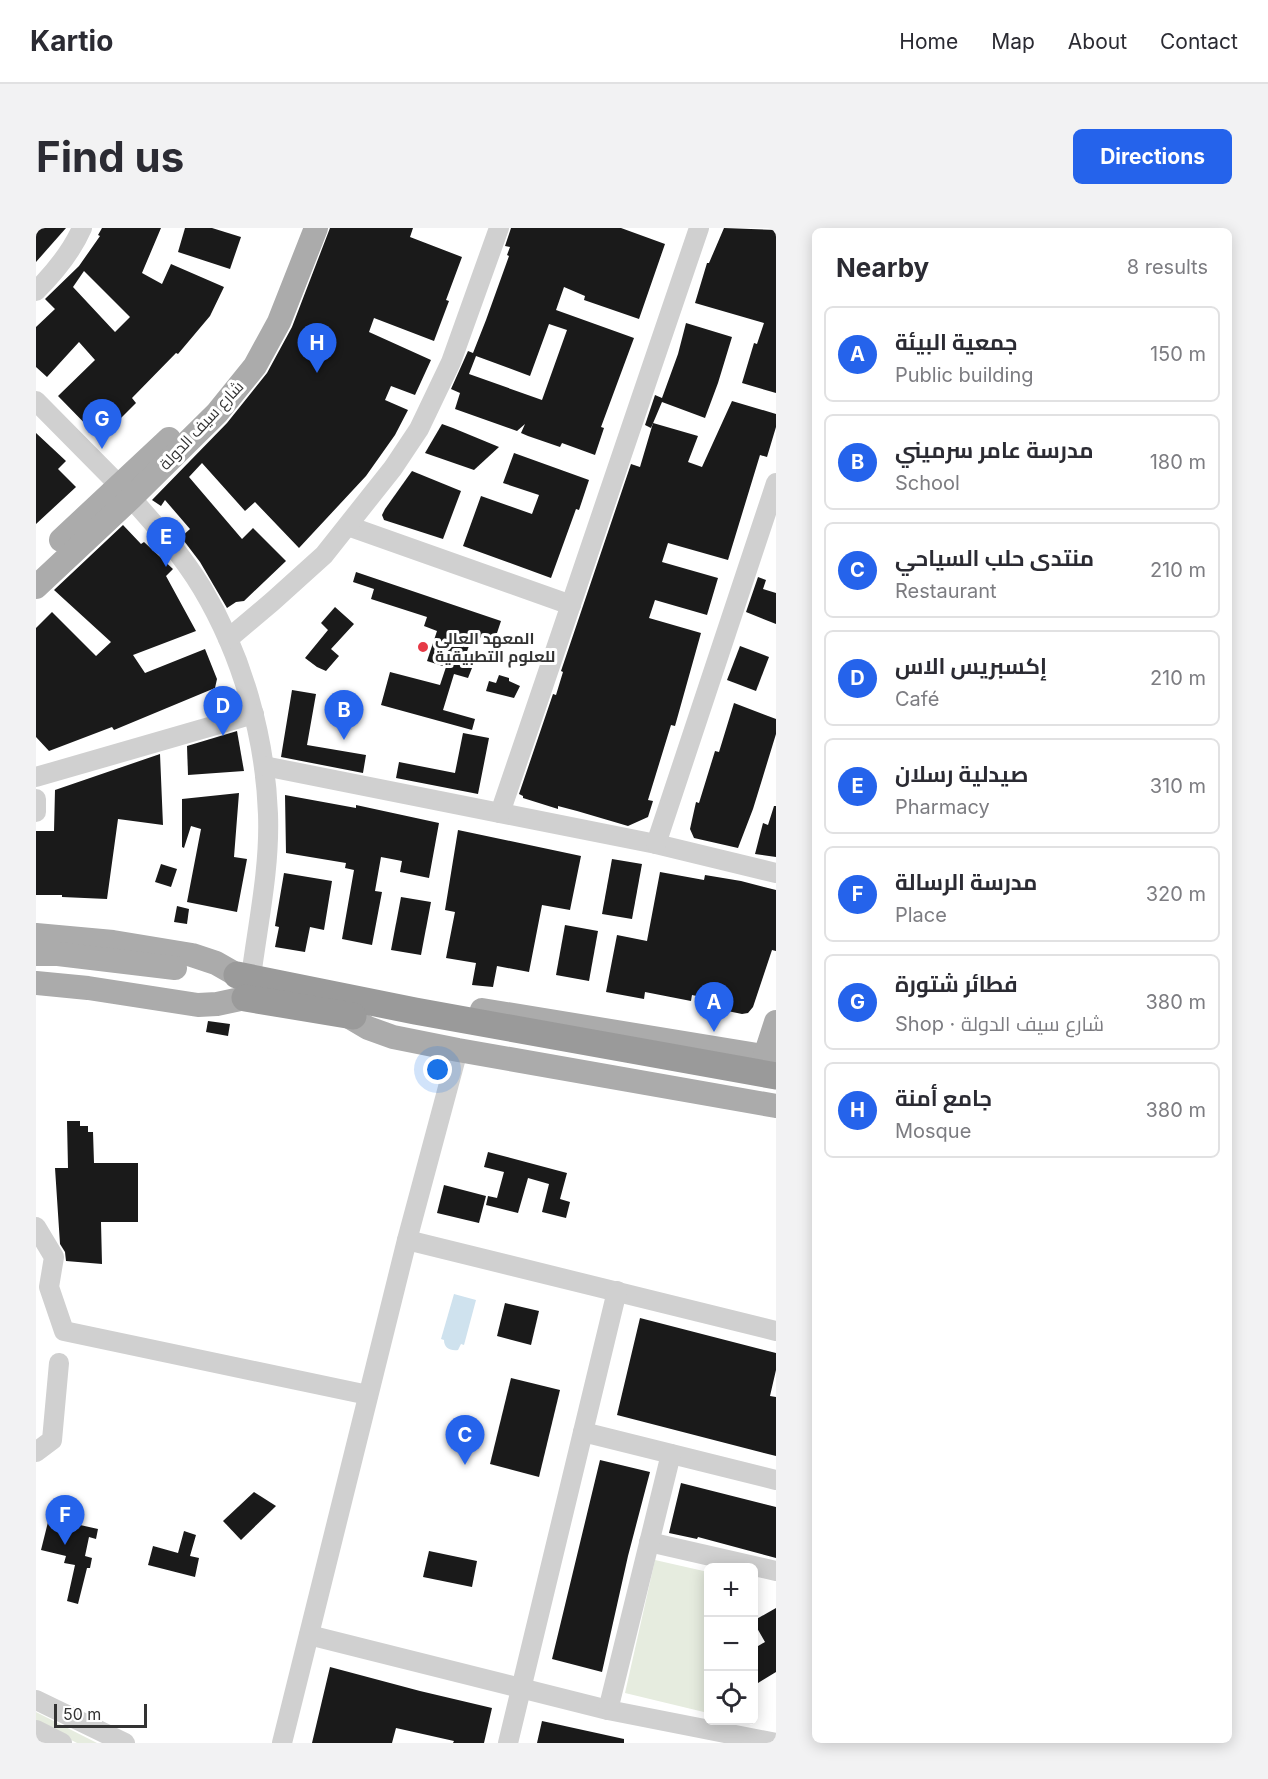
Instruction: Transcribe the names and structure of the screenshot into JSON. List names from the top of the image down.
{
  "streets": {
    "main road": ["شارع سيف الدولة"]
  },
  "places": ["المعهد العالي للعلوم التطبيقية"],
  "scale_bar": "50 m",
  "page": {
    "header": "Kartio",
    "nav": [
      "Home",
      "Map",
      "About",
      "Contact"
    ],
    "buttons": "Directions",
    "title": "Find us",
    "heading": ["Nearby", "8 results"],
    "list": [
      {
        "mark": "A",
        "name": "جمعية البيئة",
        "note": "Public building",
        "value": "150 m"
      },
      {
        "mark": "B",
        "name": "مدرسة عامر سرميني",
        "note": "School",
        "value": "180 m"
      },
      {
        "mark": "C",
        "name": "منتدى حلب السياحي",
        "note": "Restaurant",
        "value": "210 m"
      },
      {
        "mark": "D",
        "name": "إكسبريس الاس",
        "note": "Café",
        "value": "210 m"
      },
      {
        "mark": "E",
        "name": "صيدلية رسلان",
        "note": "Pharmacy",
        "value": "310 m"
      },
      {
        "mark": "F",
        "name": "مدرسة الرسالة",
        "note": "Place",
        "value": "320 m"
      },
      {
        "mark": "G",
        "name": "فطائر شتورة",
        "note": "Shop · شارع سيف الدولة",
        "value": "380 m"
      },
      {
        "mark": "H",
        "name": "جامع أمنة",
        "note": "Mosque",
        "value": "380 m"
      }
    ],
    "pins": [
      "H",
      "G",
      "E",
      "D",
      "B",
      "A",
      "C",
      "F"
    ],
    "map_buttons": ["+", "−"],
    "scale": "50 m"
  }
}
